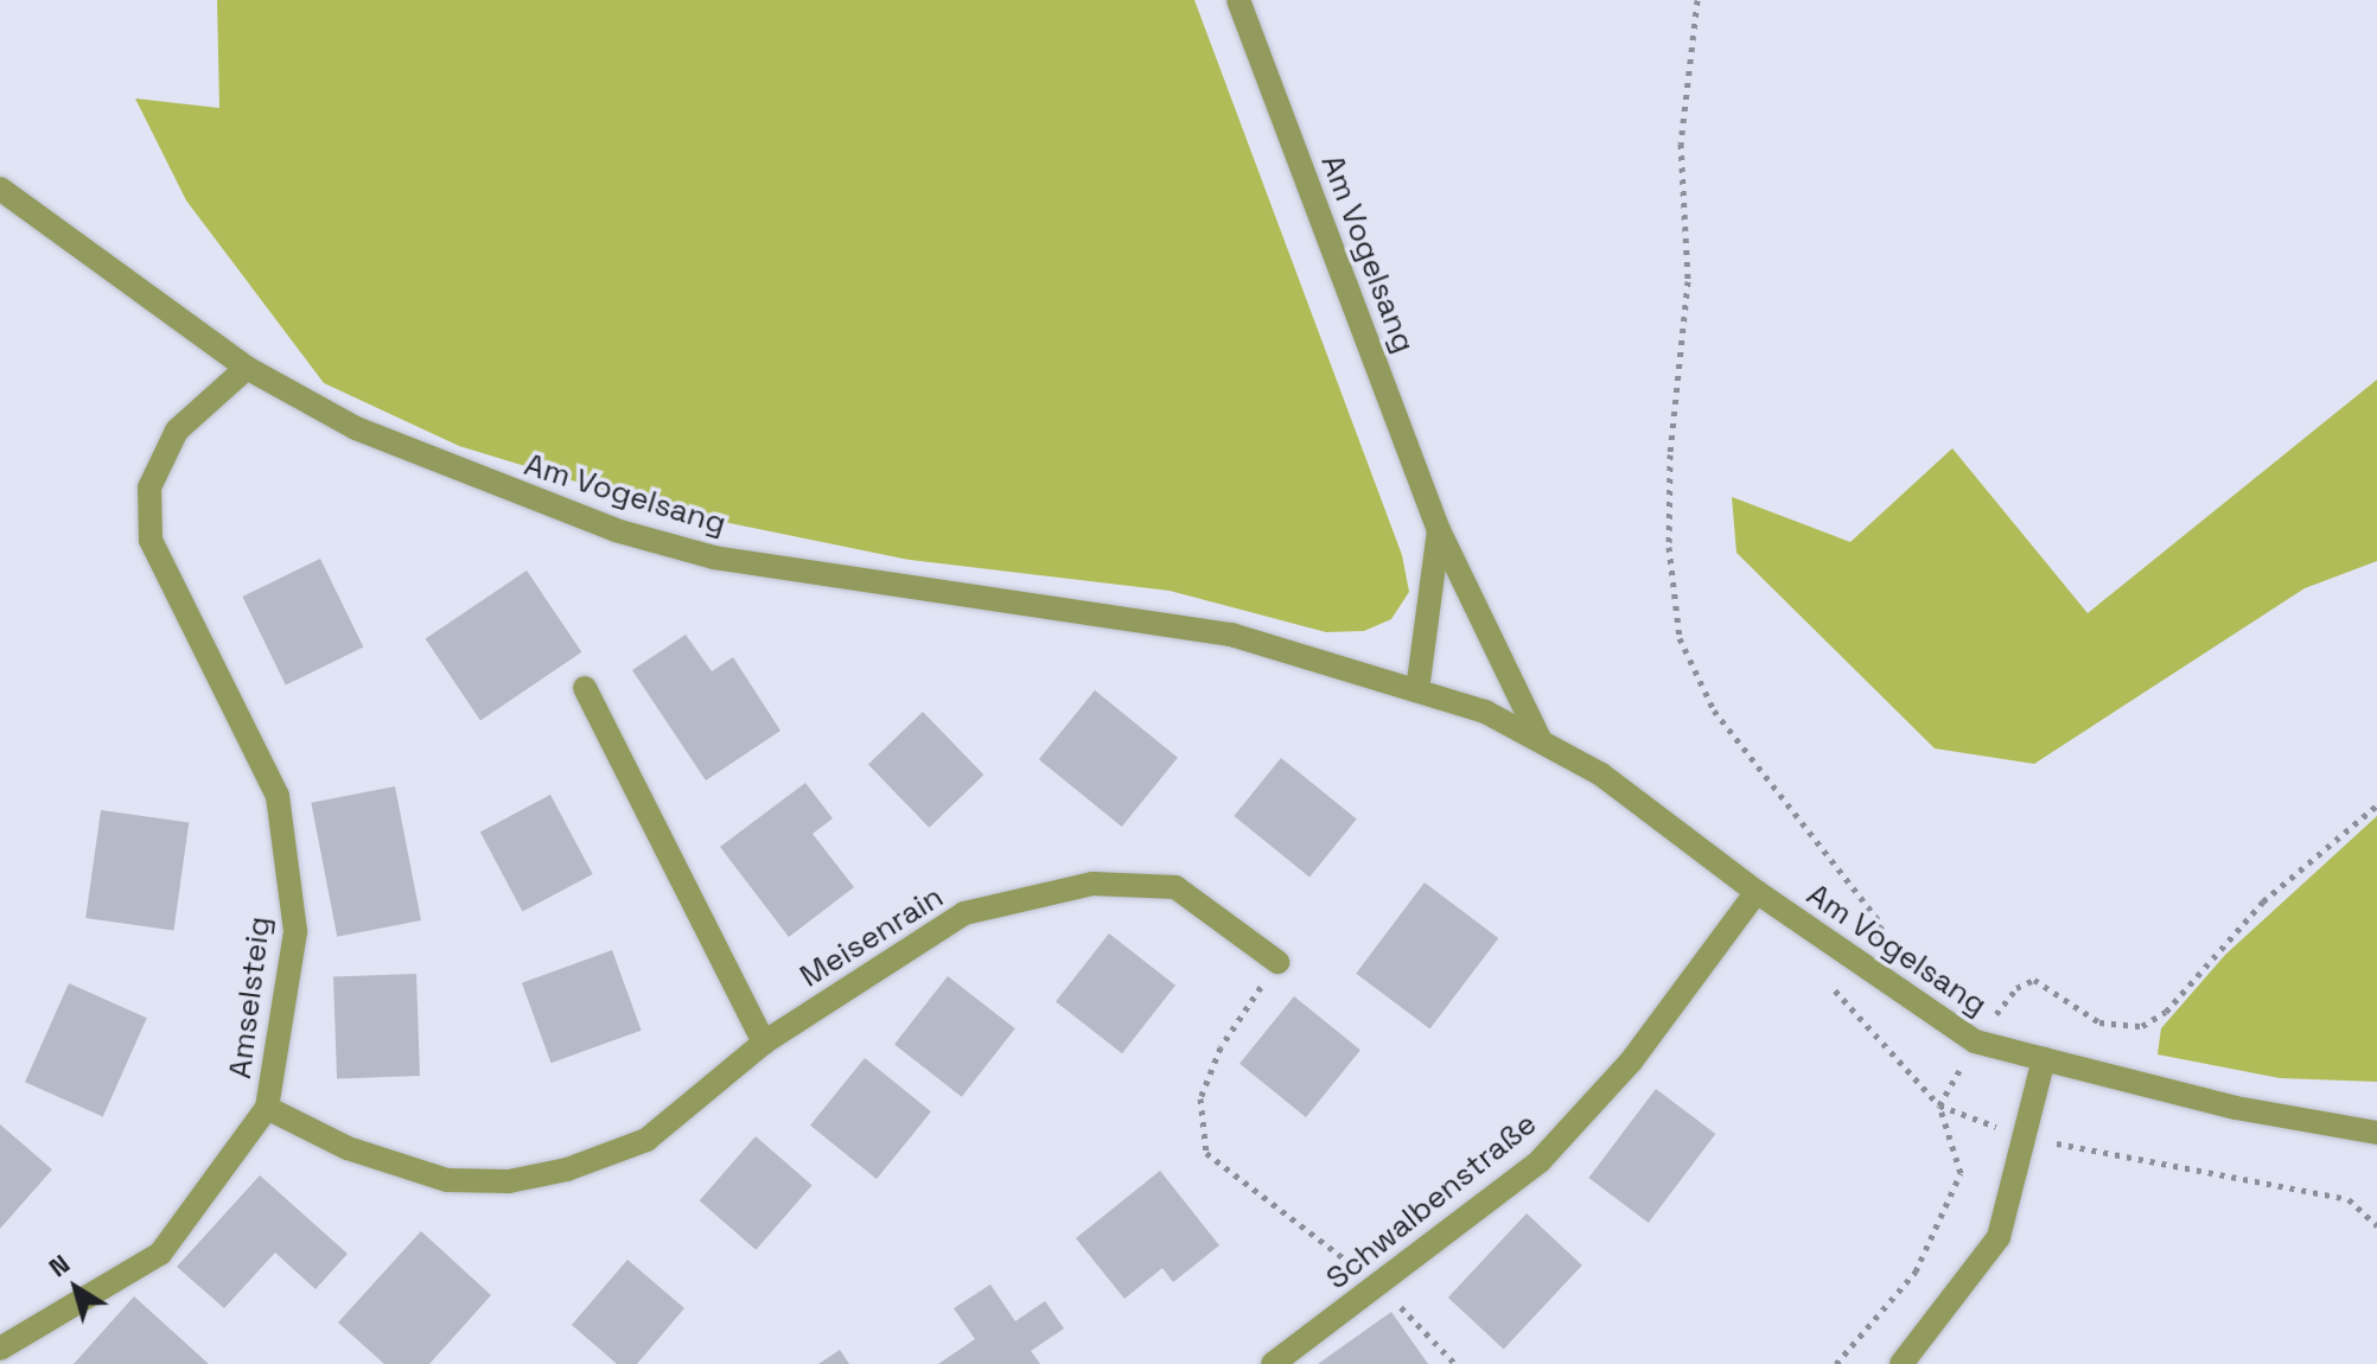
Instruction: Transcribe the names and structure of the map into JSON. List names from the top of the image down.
{
  "streets": {
    "street": [
      "Am Vogelsang",
      "Meisenrain",
      "Amselsteig",
      "Schwalbenstraße"
    ]
  },
  "crossings": [
    ["Am Vogelsang", "Amselsteig"],
    ["Am Vogelsang", "Schwalbenstraße"],
    ["Meisenrain", "Amselsteig"]
  ],
  "north": "top left"
}
